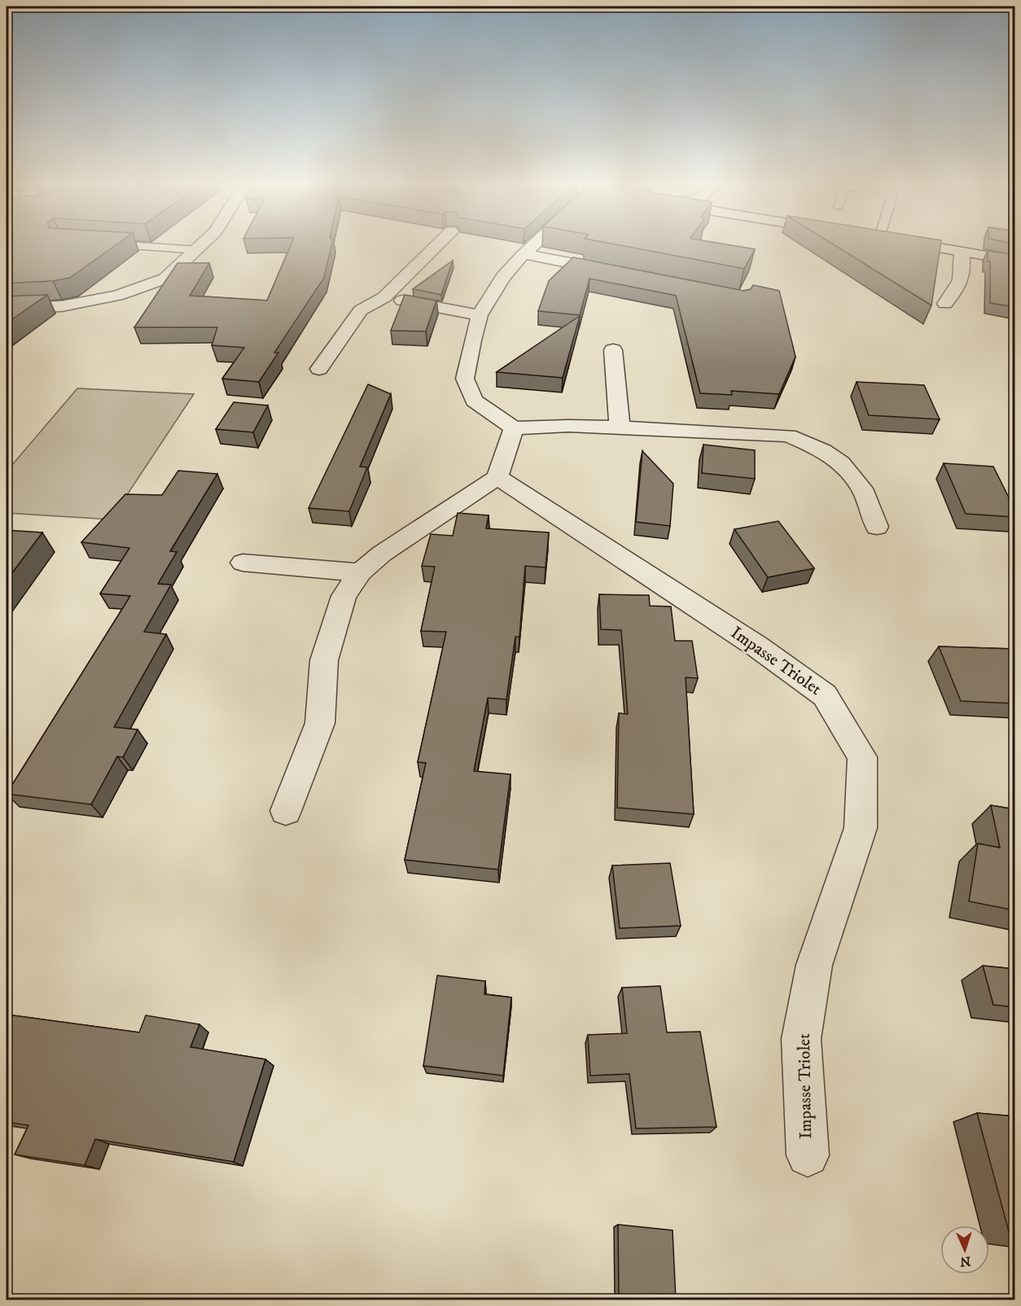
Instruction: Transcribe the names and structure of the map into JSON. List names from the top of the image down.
{
  "streets": {
    "street": ["Impasse Triolet"]
  },
  "north": "bottom"
}
